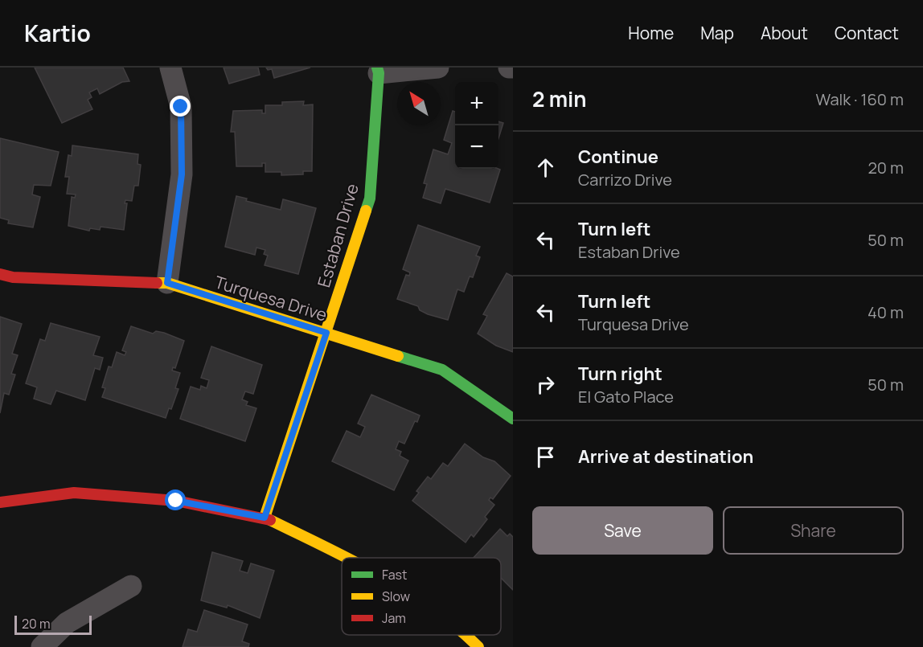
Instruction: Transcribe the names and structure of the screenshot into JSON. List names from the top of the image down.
{
  "streets": {
    "street": ["Estaban Drive", "Turquesa Drive"]
  },
  "crossings": [
    ["Estaban Drive", "Turquesa Drive"]
  ],
  "legend": ["Fast", "Slow", "Jam"],
  "scale_bar": "20 m",
  "north": "top left",
  "page": {
    "header": "Kartio",
    "nav": [
      "Home",
      "Map",
      "About",
      "Contact"
    ],
    "heading": ["2 min", "Walk · 160 m"],
    "map_buttons": ["+", "−"],
    "list": [
      ["Continue", "Carrizo Drive", "20 m"],
      ["Turn left", "Estaban Drive", "50 m"],
      ["Turn left", "Turquesa Drive", "40 m"],
      ["Turn right", "El Gato Place", "50 m"],
      "Arrive at destination"
    ],
    "buttons": ["Save", "Share"],
    "scale": "20 m"
  }
}
